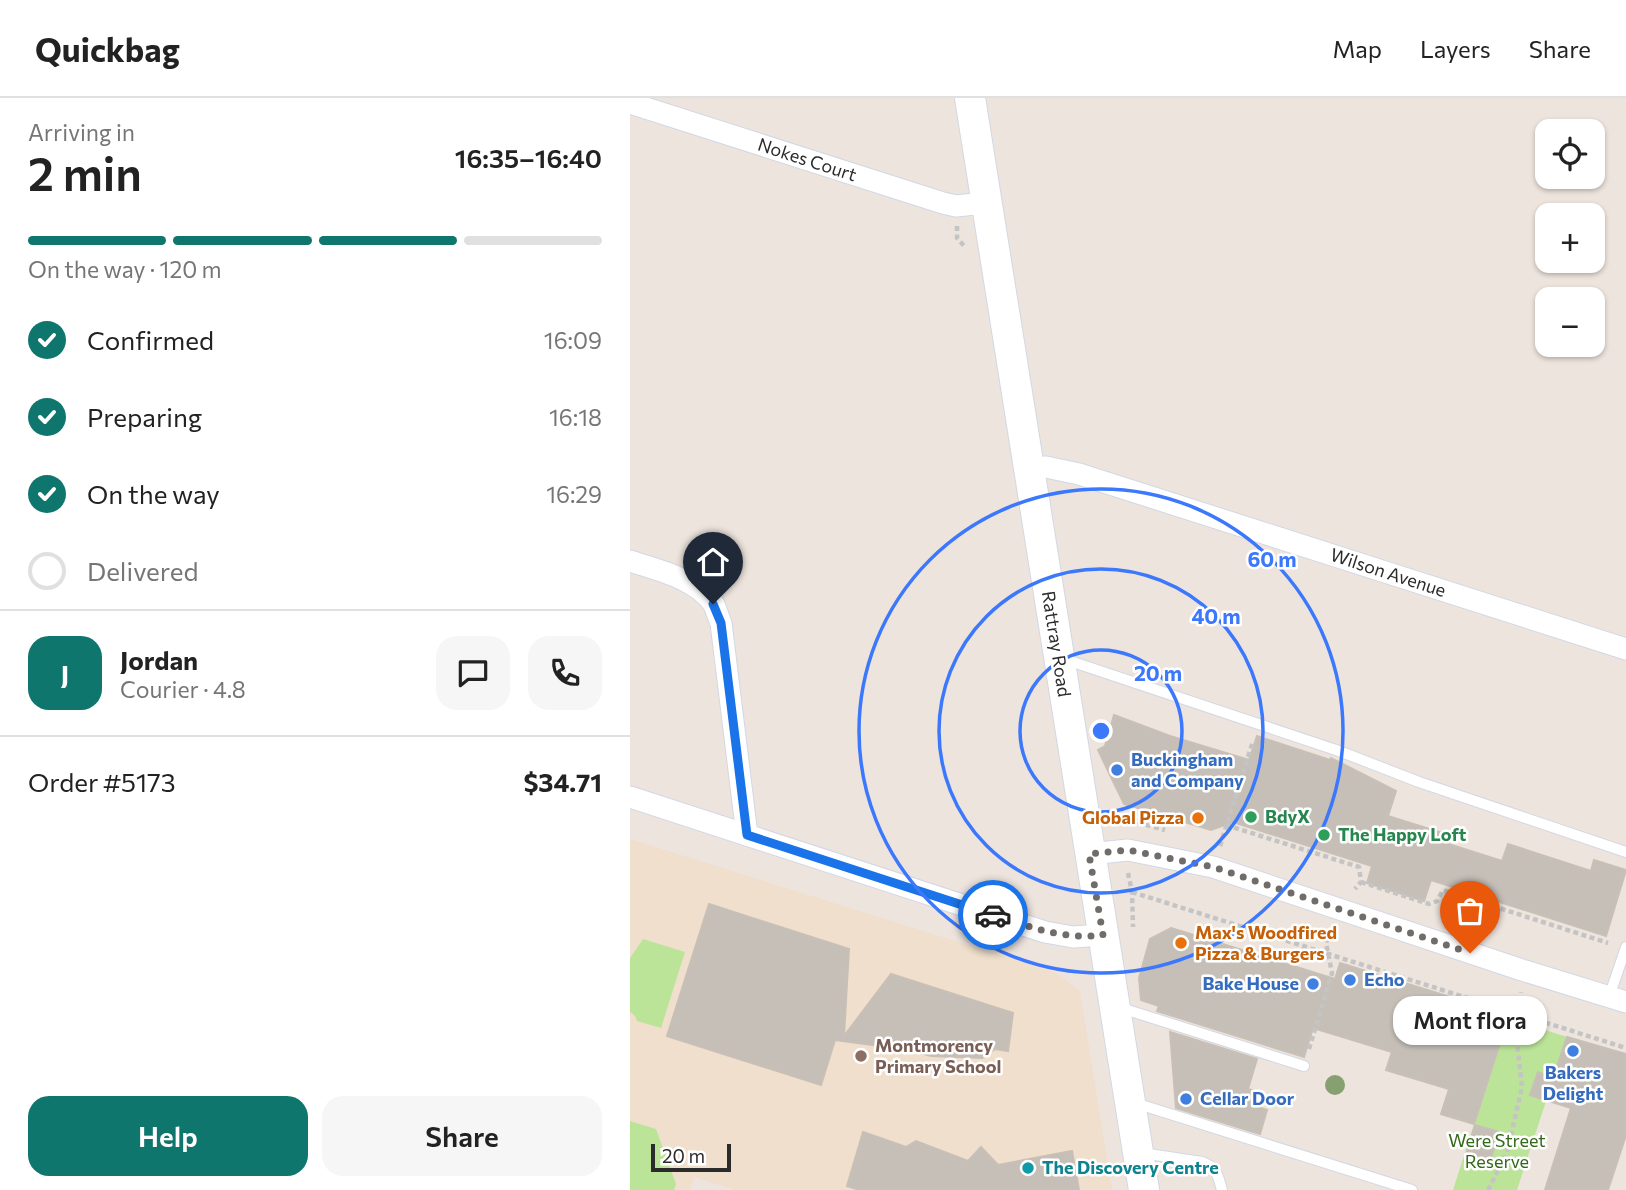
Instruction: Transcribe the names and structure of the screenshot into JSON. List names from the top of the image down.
{
  "streets": {
    "street": ["Nokes Court", "Wilson Avenue", "Rattray Road"]
  },
  "crossings": [
    ["Nokes Court", "Rattray Road"],
    ["Wilson Avenue", "Rattray Road"]
  ],
  "parks": ["Were Street Reserve"],
  "places": [
    "Buckingham and Company",
    "BdyX",
    "Global Pizza",
    "The Happy Loft",
    "Max's Woodfired Pizza & Burgers",
    "Mont flora",
    "Echo",
    "Bake House",
    "Bakers Delight",
    "Montmorency Primary School",
    "Cellar Door",
    "The Discovery Centre"
  ],
  "scale_bar": "20 m",
  "page": {
    "header": "Quickbag",
    "nav": ["Map", "Layers", "Share"],
    "heading": ["2 min", "Arriving in", "16:35–16:40"],
    "panel": [
      "Jordan",
      "Courier · 4.8",
      "Order #5173",
      "$34.71"
    ],
    "map_buttons": ["+", "−"],
    "bar": "On the way · 120 m",
    "list": [
      ["Confirmed", "16:09"],
      ["Preparing", "16:18"],
      ["On the way", "16:29"],
      "Delivered"
    ],
    "round": "J",
    "bubble": "Mont flora",
    "buttons": ["Help", "Share"],
    "scale": "20 m"
  },
  "rings": ["60 m", "40 m", "20 m"]
}
